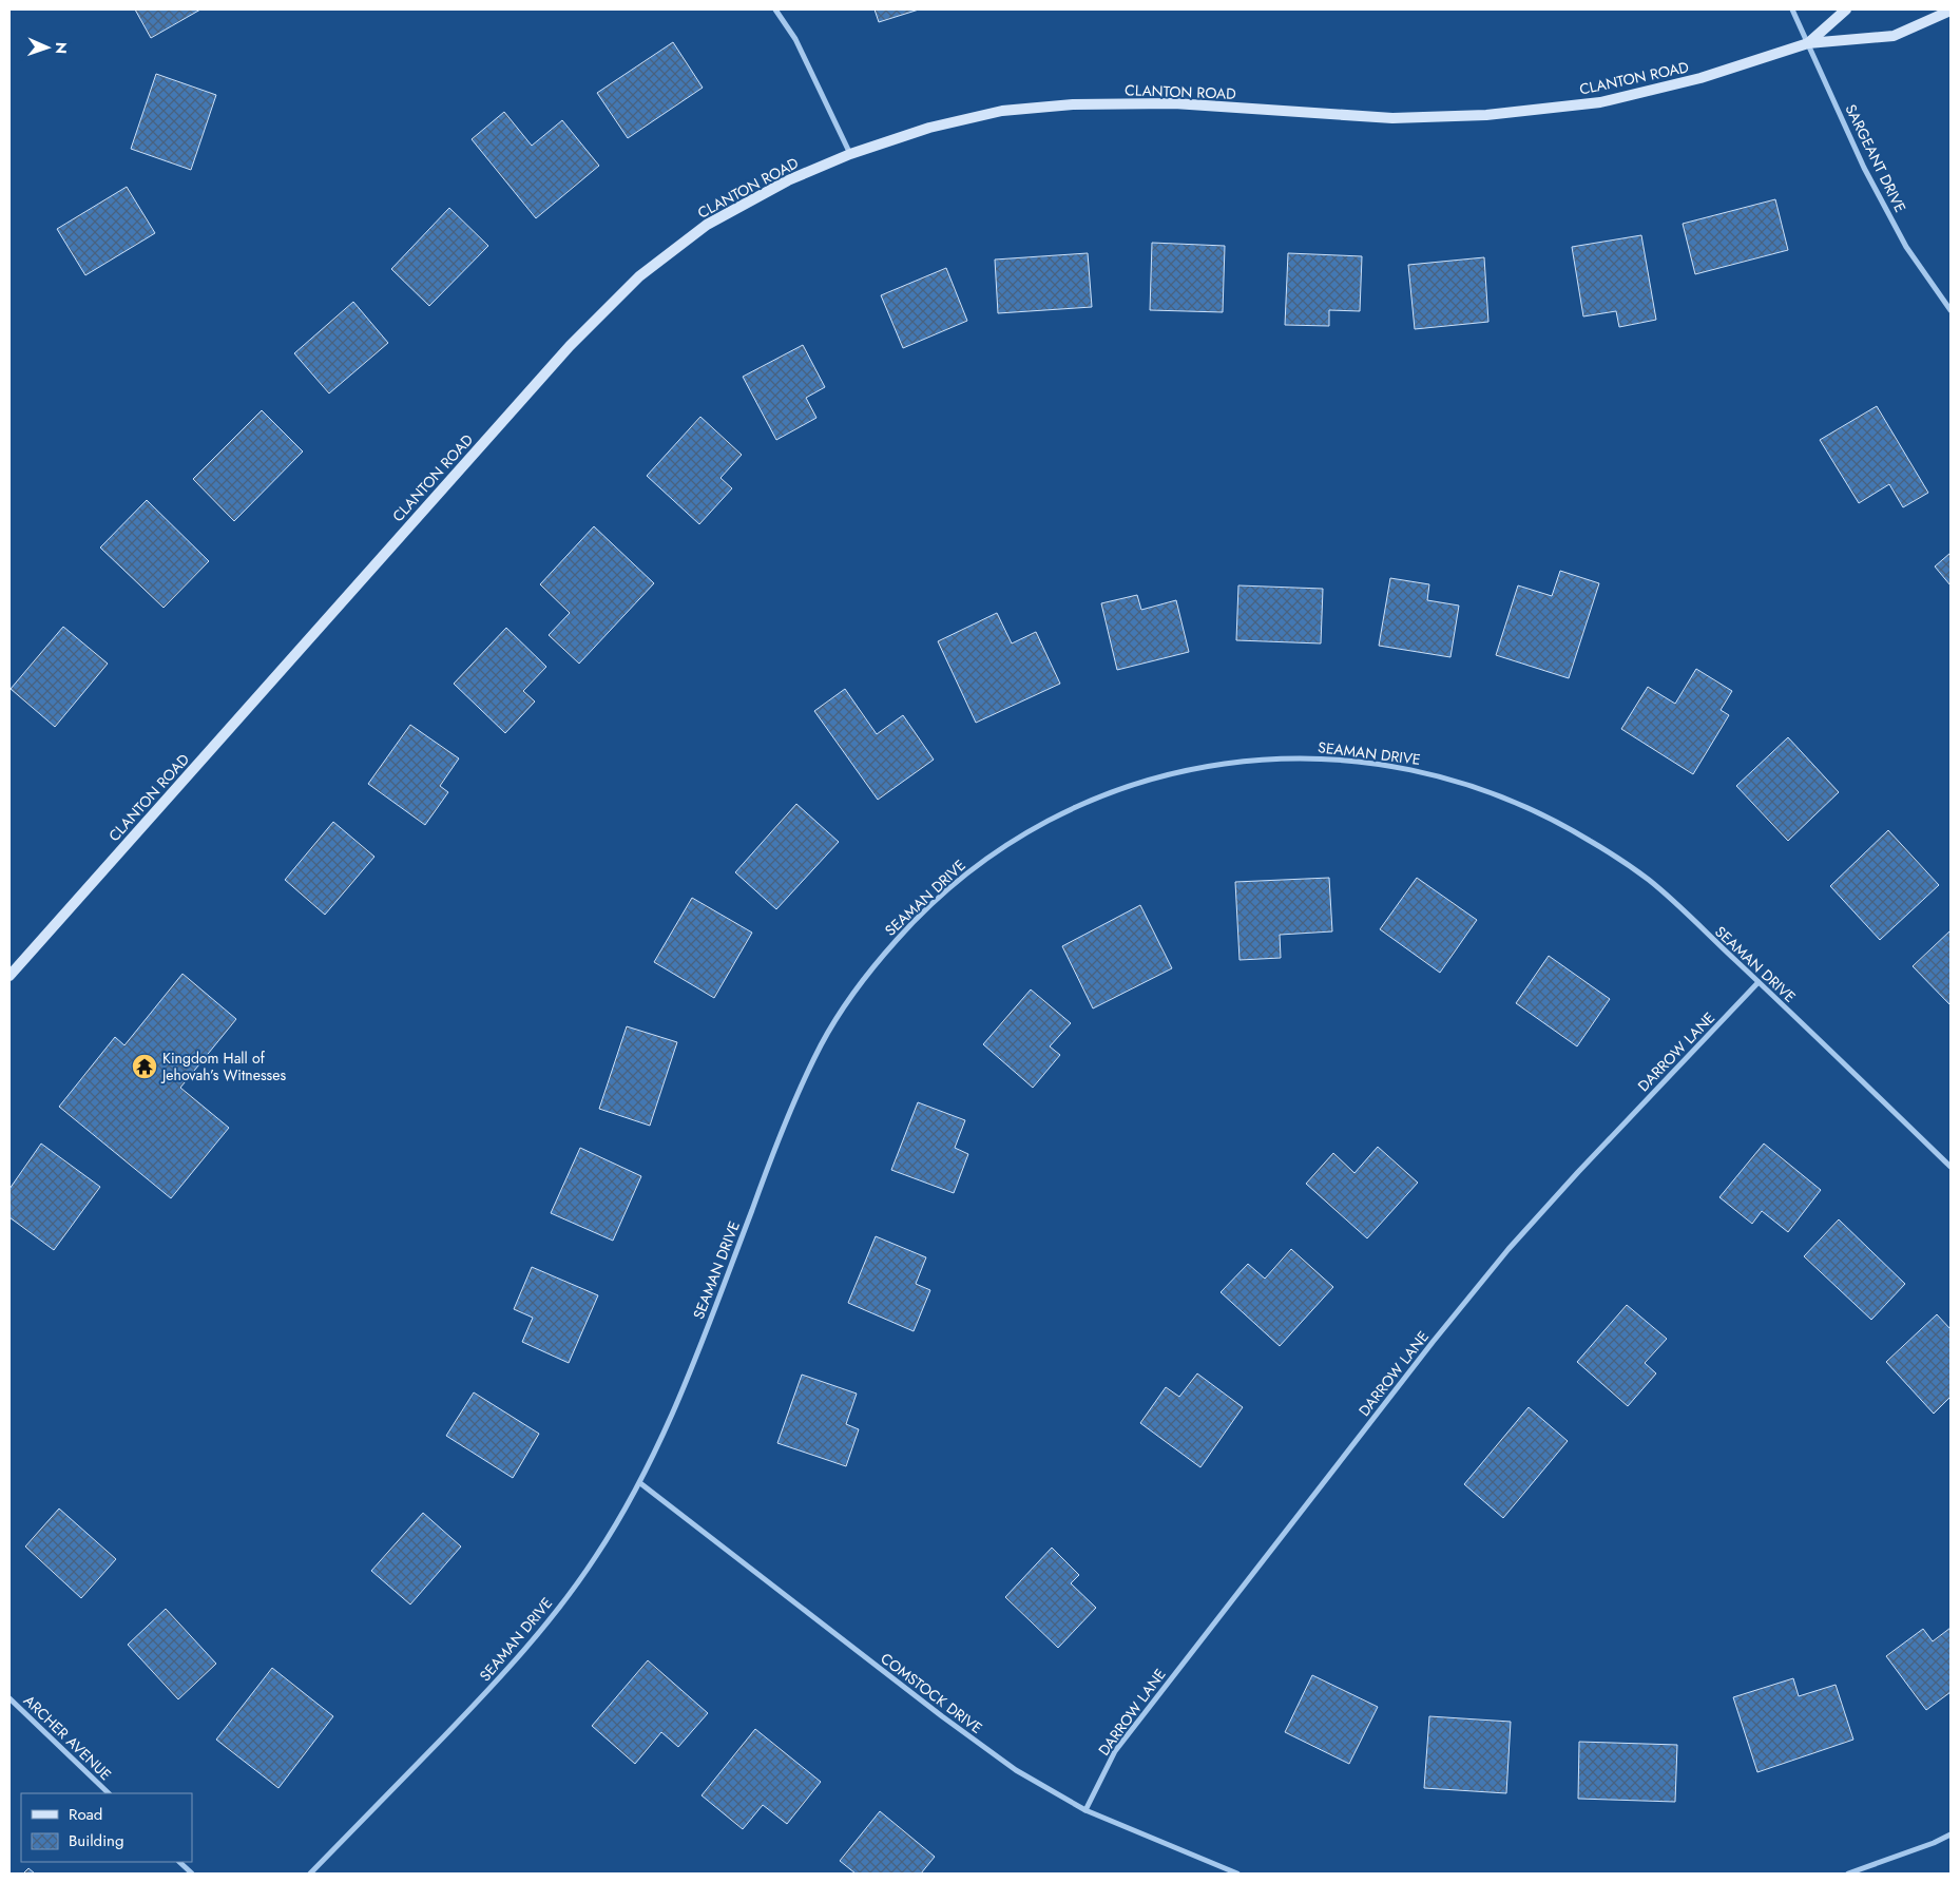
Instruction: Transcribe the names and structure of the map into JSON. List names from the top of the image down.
{
  "streets": {
    "main road": ["CLANTON ROAD"],
    "street": [
      "SARGEANT DRIVE",
      "SEAMAN DRIVE",
      "DARROW LANE",
      "COMSTOCK DRIVE",
      "ARCHER AVENUE"
    ]
  },
  "crossings": [
    ["CLANTON ROAD", "SARGEANT DRIVE"],
    ["SEAMAN DRIVE", "DARROW LANE"],
    ["SEAMAN DRIVE", "COMSTOCK DRIVE"],
    ["DARROW LANE", "COMSTOCK DRIVE"]
  ],
  "places": {
    "temple": ["Kingdom Hall of Jehovah’s Witnesses"]
  },
  "legend": ["Road", "Building"],
  "north": "right"
}
